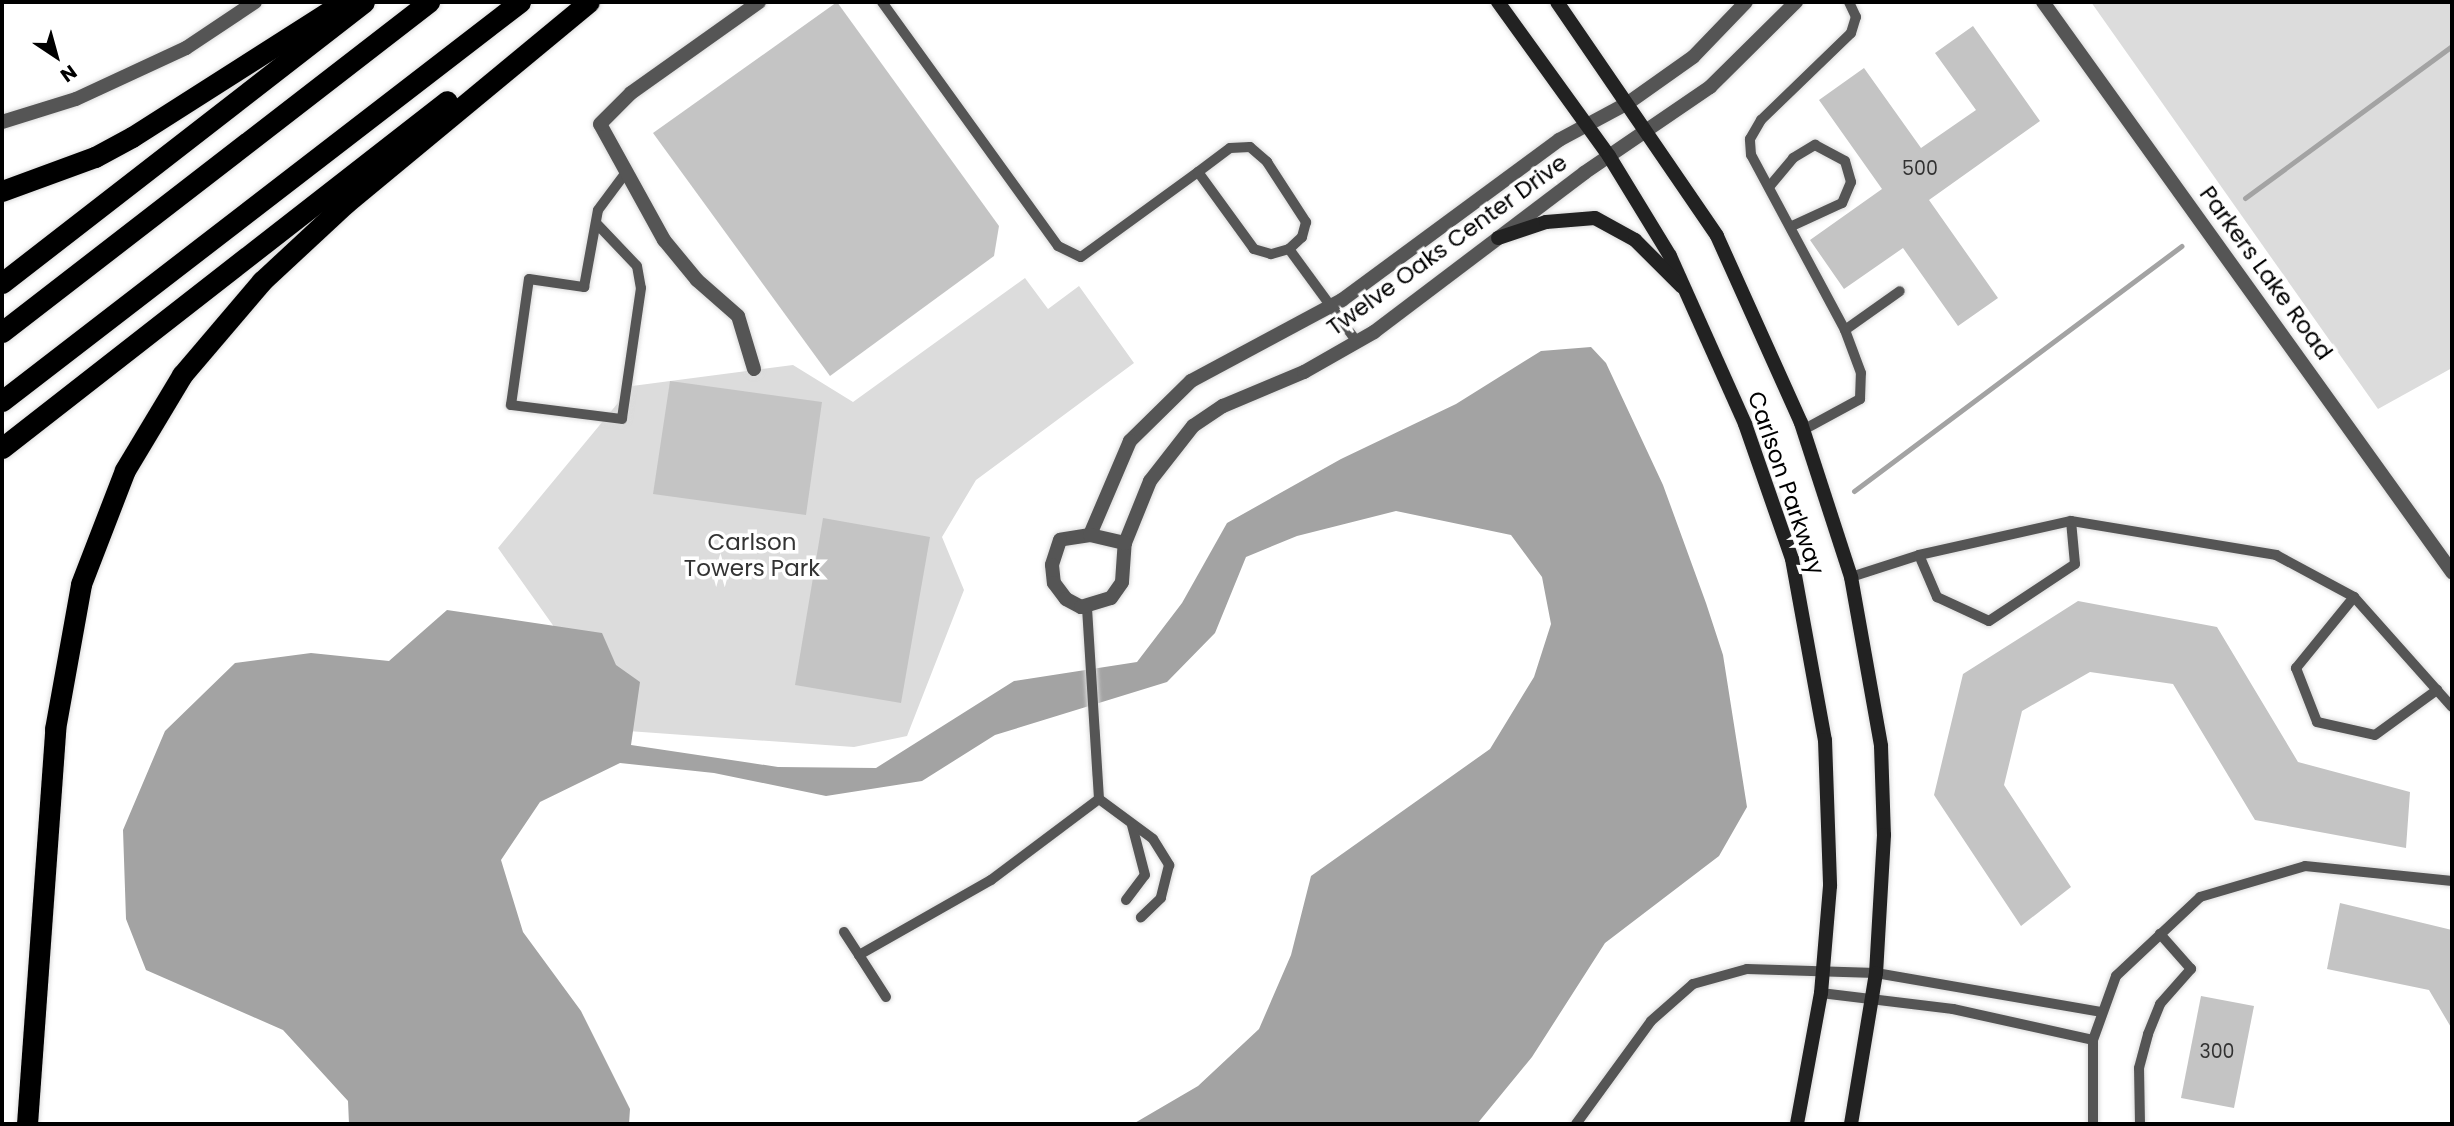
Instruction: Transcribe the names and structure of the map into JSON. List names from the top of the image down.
{
  "streets": {
    "main road": ["Carlson Parkway"],
    "street": ["Twelve Oaks Center Drive", "Parkers Lake Road"]
  },
  "crossings": [
    ["Twelve Oaks Center Drive", "Carlson Parkway"]
  ],
  "parks": ["Carlson Towers Park"],
  "house_numbers": ["500", "300"],
  "north": "bottom right"
}
